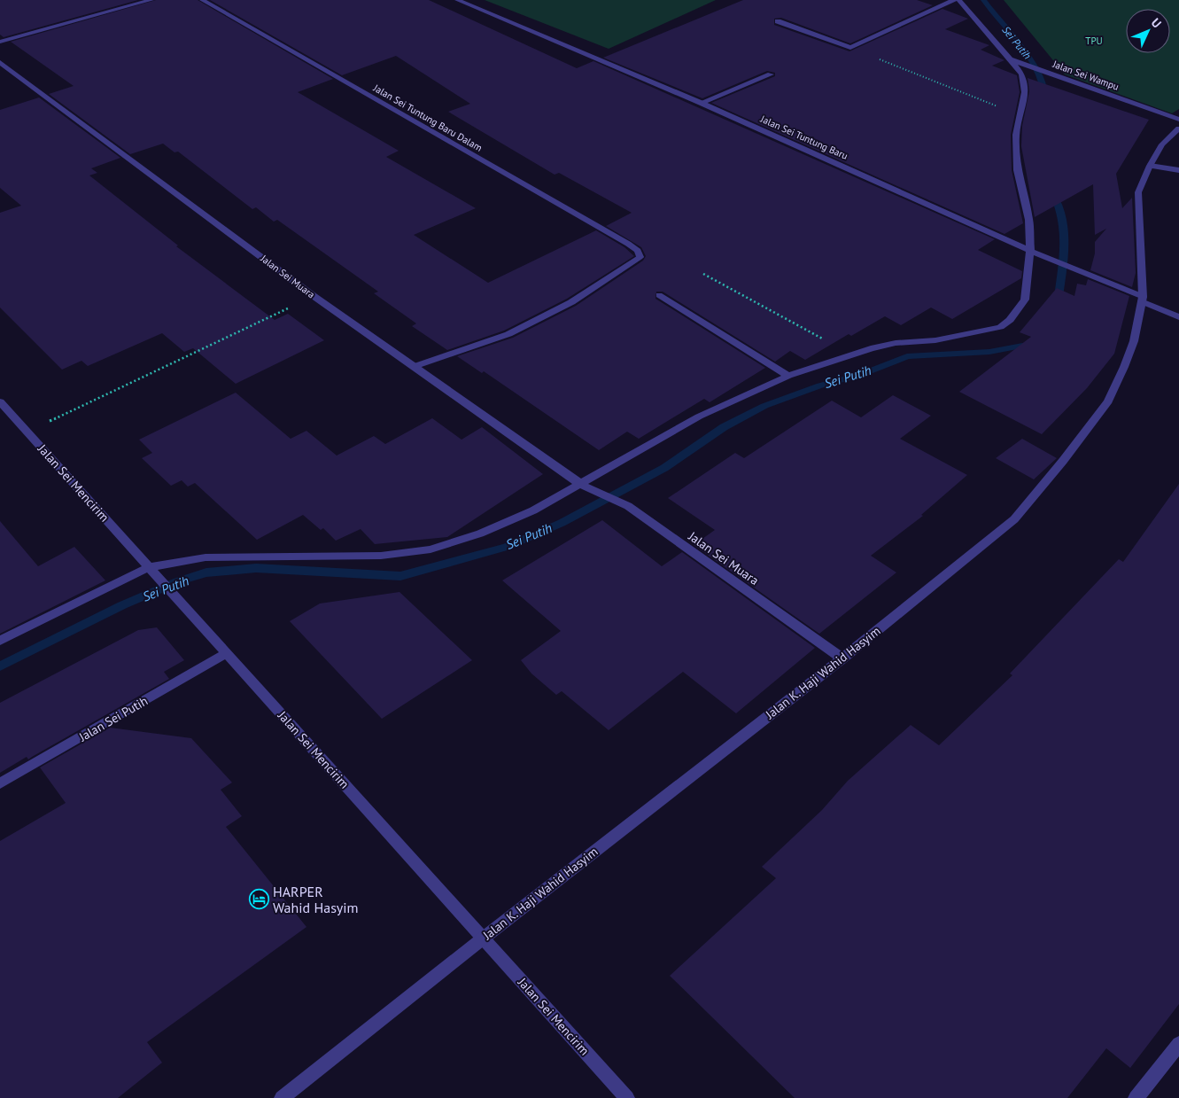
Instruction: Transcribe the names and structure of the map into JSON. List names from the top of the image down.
{
  "streets": {
    "street": [
      "Jalan Sei Wampu",
      "Jalan Sei Tuntung Baru Dalam",
      "Jalan Sei Tuntung Baru",
      "Jalan Sei Muara",
      "Jalan Sei Mencirim",
      "Jalan K. Haji Wahid Hasyim",
      "Jalan Sei Putih"
    ]
  },
  "crossings": [
    ["Jalan Sei Tuntung Baru Dalam", "Jalan Sei Muara"],
    ["Jalan Sei Tuntung Baru", "Jalan K. Haji Wahid Hasyim"],
    ["Jalan Sei Muara", "Jalan K. Haji Wahid Hasyim"],
    ["Jalan Sei Mencirim", "Jalan K. Haji Wahid Hasyim"],
    ["Jalan Sei Mencirim", "Jalan Sei Putih"]
  ],
  "water": ["Sei Putih"],
  "parks": ["TPU"],
  "places": {
    "hotel": ["HARPER Wahid Hasyim"]
  },
  "north": "top right"
}
